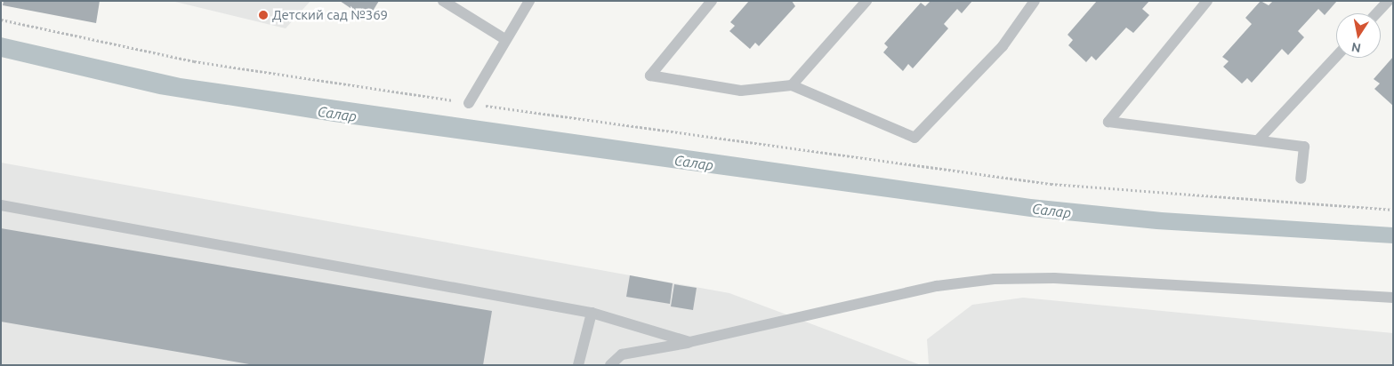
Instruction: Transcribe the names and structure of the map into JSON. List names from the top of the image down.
{
  "water": ["Салар"],
  "places": ["Детский сад №369"],
  "north": "bottom"
}
